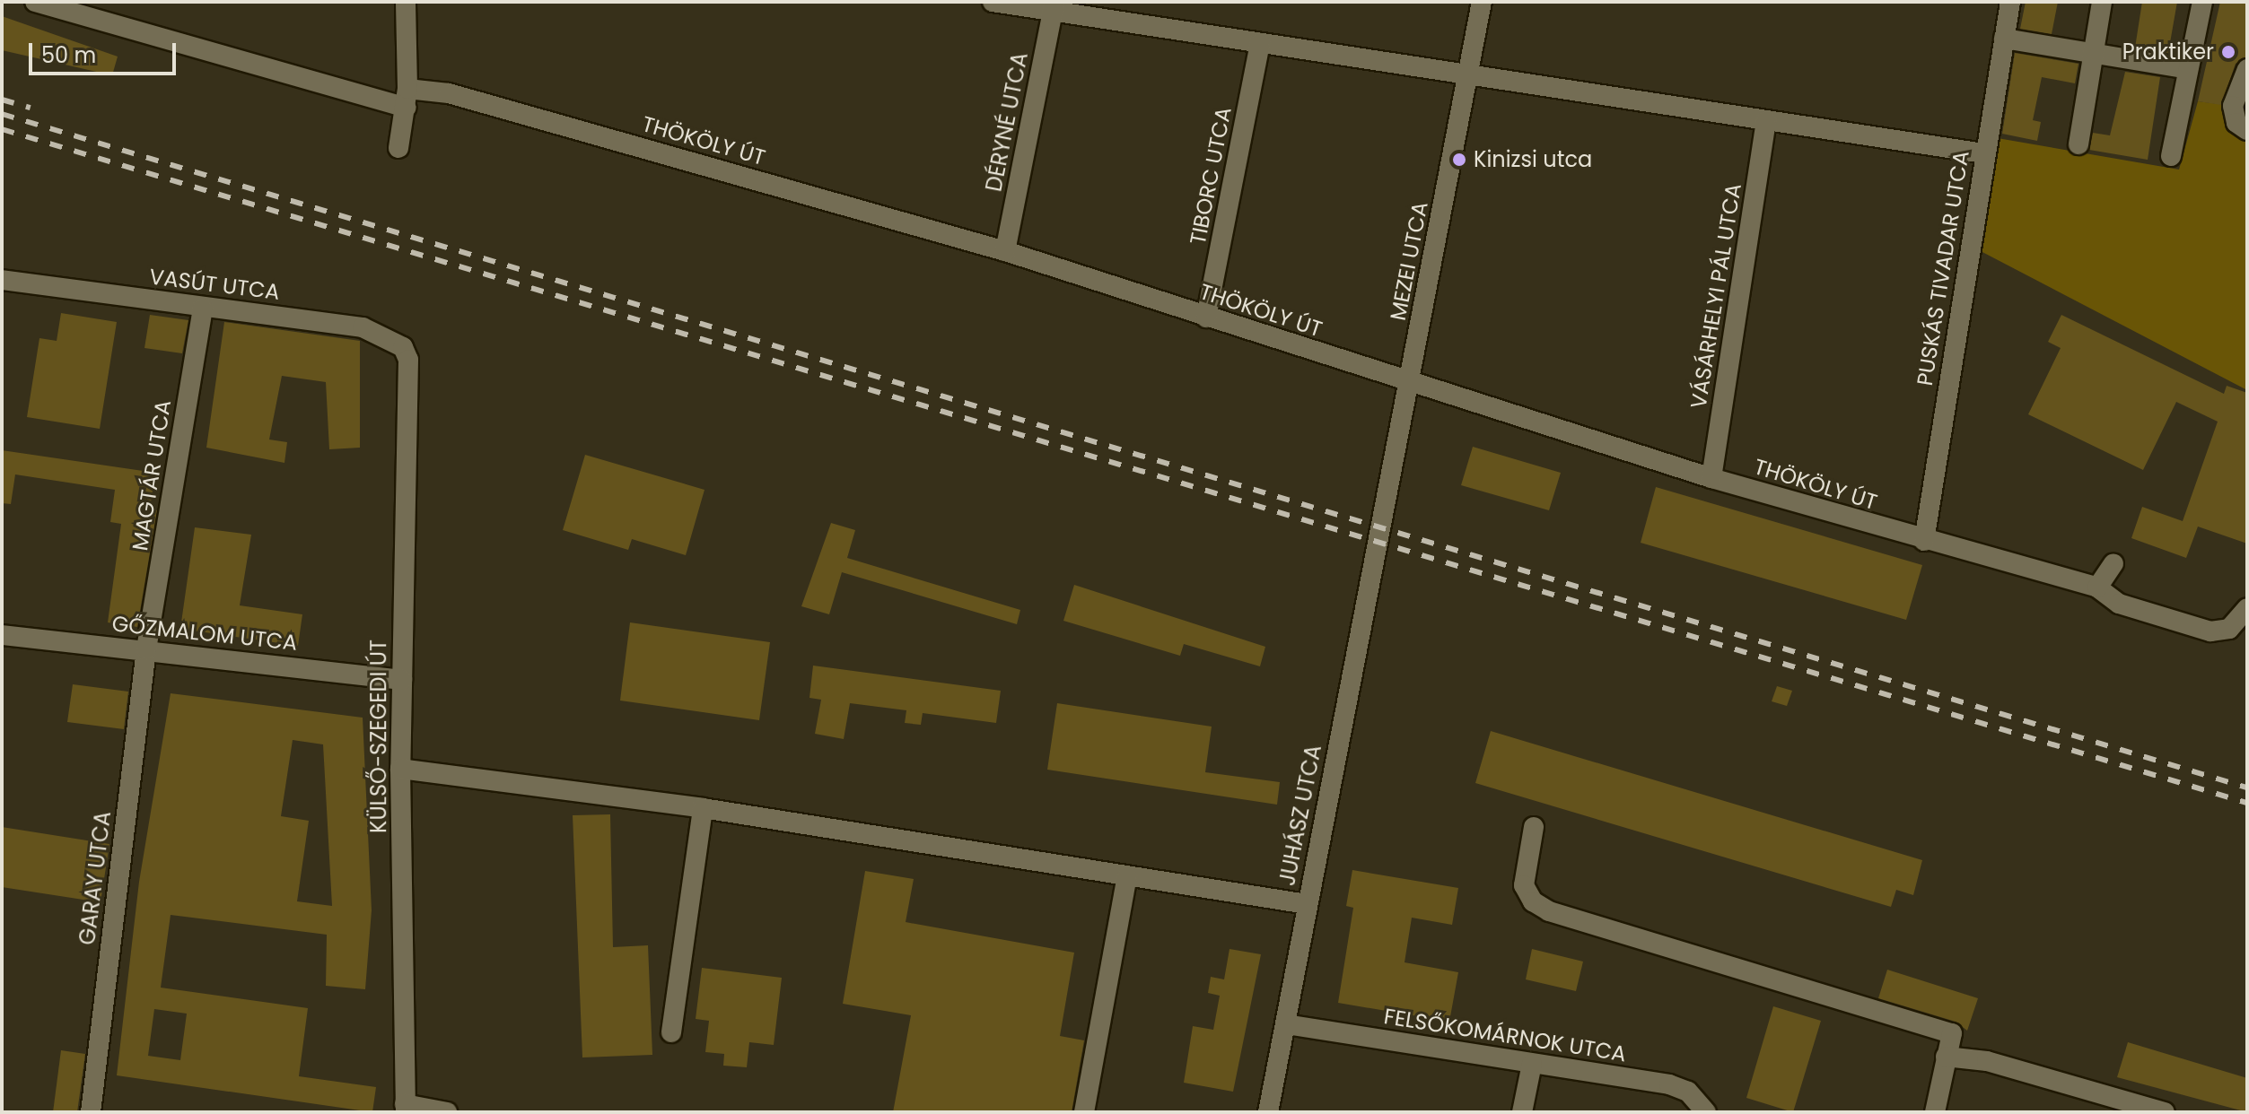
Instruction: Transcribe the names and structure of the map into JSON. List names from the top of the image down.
{
  "streets": {
    "street": [
      "DÉRYNÉ UTCA",
      "THÖKÖLY ÚT",
      "TIBORC UTCA",
      "MEZEI UTCA",
      "PUSKÁS TIVADAR UTCA",
      "VASÚT UTCA",
      "VÁSÁRHELYI PÁL UTCA",
      "MAGTÁR UTCA",
      "GŐZMALOM UTCA",
      "KÜLSŐ-SZEGEDI ÚT",
      "JUHÁSZ UTCA",
      "GARAY UTCA",
      "FELSŐKOMÁRNOK UTCA"
    ]
  },
  "crossings": [
    ["DÉRYNÉ UTCA", "THÖKÖLY ÚT"],
    ["THÖKÖLY ÚT", "TIBORC UTCA"],
    ["THÖKÖLY ÚT", "MEZEI UTCA"],
    ["THÖKÖLY ÚT", "PUSKÁS TIVADAR UTCA"],
    ["THÖKÖLY ÚT", "VÁSÁRHELYI PÁL UTCA"],
    ["MEZEI UTCA", "JUHÁSZ UTCA"],
    ["VASÚT UTCA", "MAGTÁR UTCA"],
    ["VASÚT UTCA", "KÜLSŐ-SZEGEDI ÚT"],
    ["MAGTÁR UTCA", "GŐZMALOM UTCA"],
    ["MAGTÁR UTCA", "GARAY UTCA"],
    ["GŐZMALOM UTCA", "KÜLSŐ-SZEGEDI ÚT"],
    ["GŐZMALOM UTCA", "GARAY UTCA"],
    ["JUHÁSZ UTCA", "FELSŐKOMÁRNOK UTCA"]
  ],
  "places": ["Praktiker", "Kinizsi utca"],
  "scale_bar": "50 m"
}
